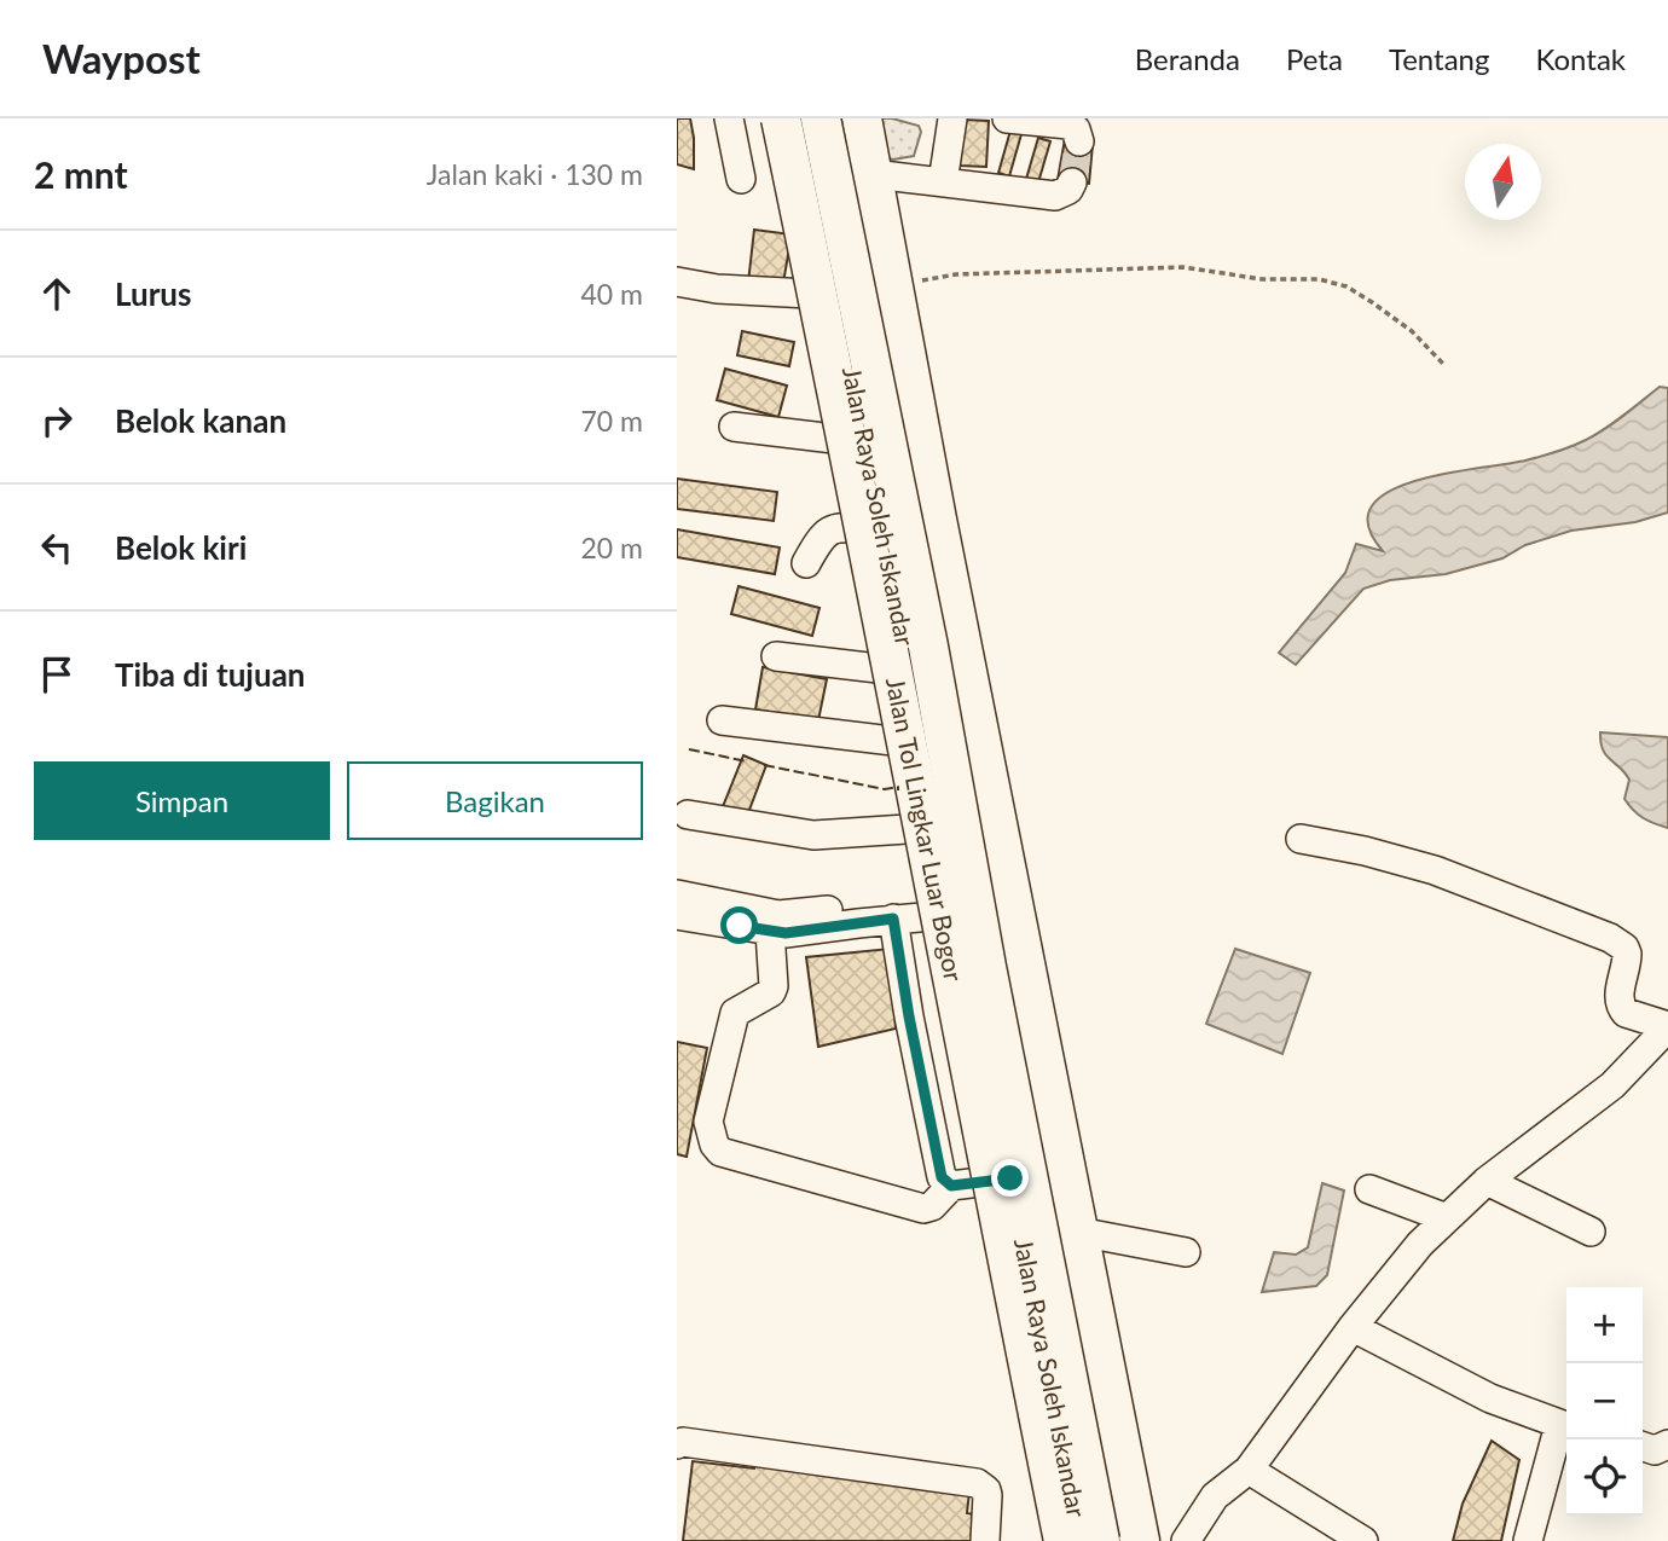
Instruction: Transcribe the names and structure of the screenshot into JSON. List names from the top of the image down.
{
  "streets": {
    "highway": ["Jalan Raya Soleh Iskandar", "Jalan Tol Lingkar Luar Bogor"]
  },
  "north": "top",
  "page": {
    "header": "Waypost",
    "nav": [
      "Beranda",
      "Peta",
      "Tentang",
      "Kontak"
    ],
    "heading": ["2 mnt", "Jalan kaki · 130 m"],
    "list": [
      ["Lurus", "40 m"],
      ["Belok kanan", "70 m"],
      ["Belok kiri", "20 m"],
      "Tiba di tujuan"
    ],
    "buttons": ["Simpan", "Bagikan"],
    "map_buttons": ["+", "−"]
  }
}
